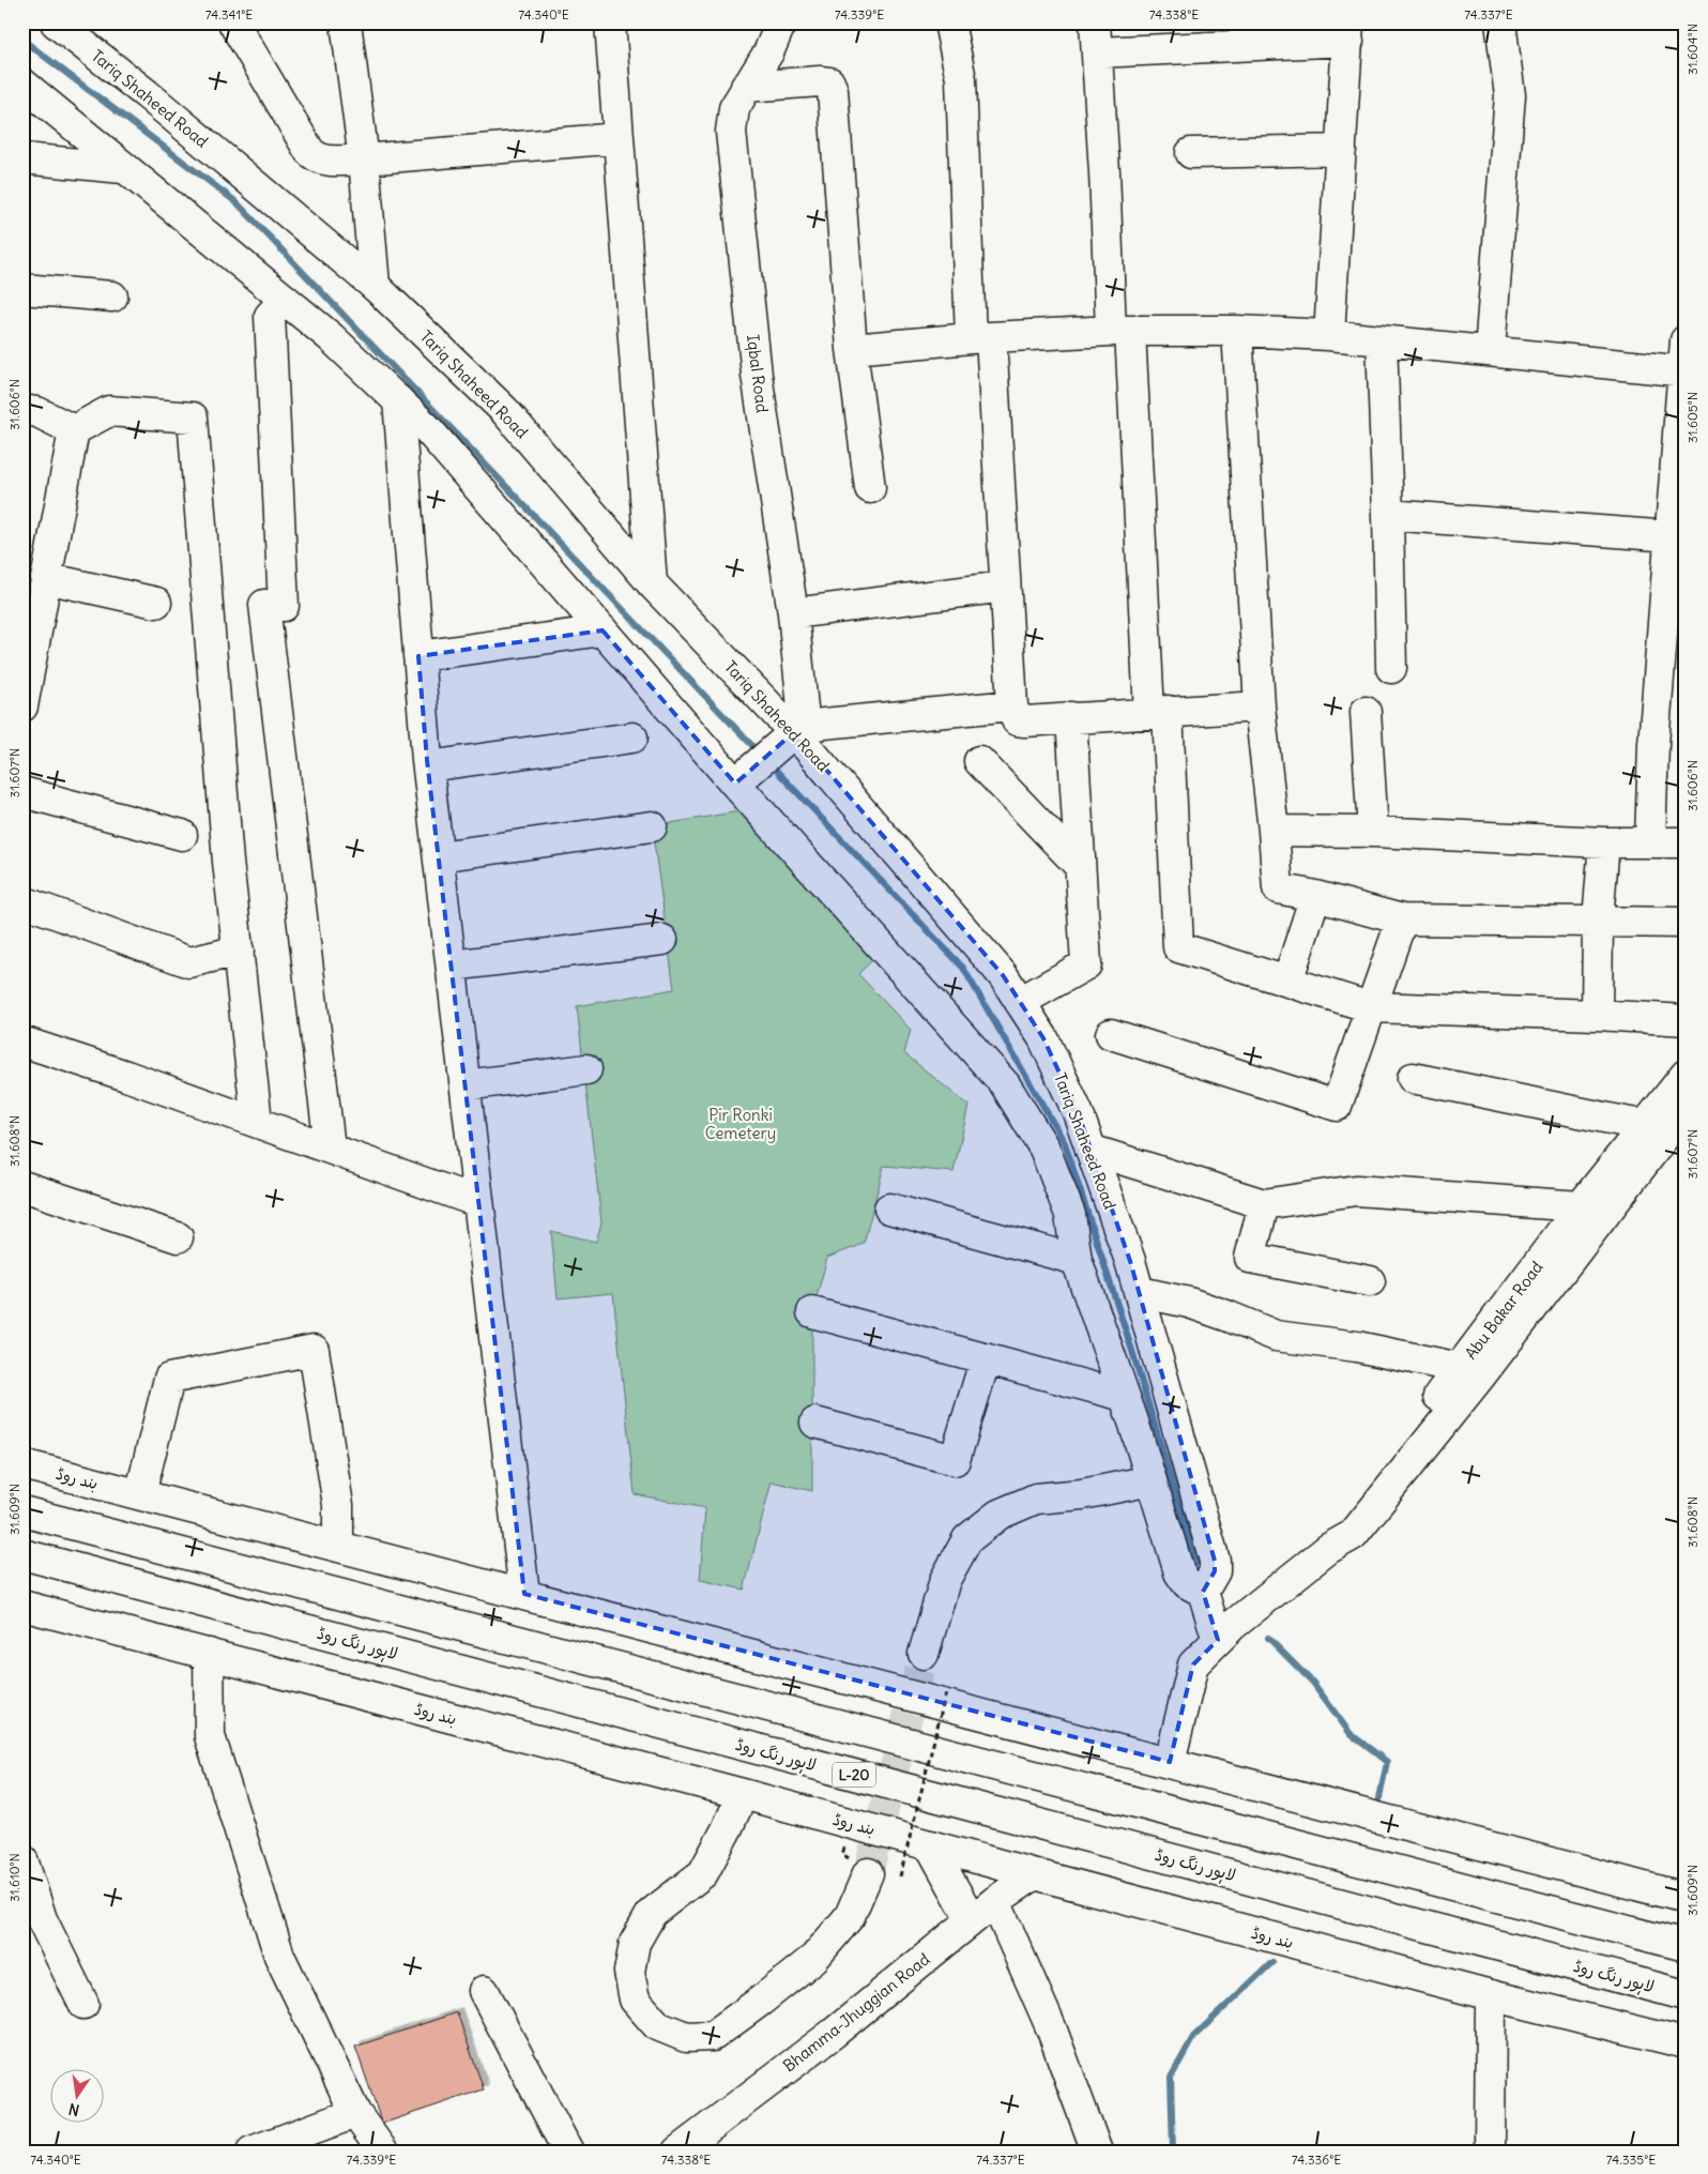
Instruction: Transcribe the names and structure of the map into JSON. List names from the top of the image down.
{
  "streets": {
    "main road": [
      "Tariq Shaheed Road",
      "Iqbal Road",
      "Abu Bakar Road",
      "بند روڈ",
      "لاہور رنگ روڈ",
      "L-20",
      "Bhamma-Jhuggian Road"
    ]
  },
  "crossings": [
    ["Tariq Shaheed Road", "Iqbal Road"],
    ["Abu Bakar Road", "بند روڈ"],
    ["بند روڈ", "Bhamma-Jhuggian Road"]
  ],
  "parks": ["Pir Ronki Cemetery"],
  "north": "bottom",
  "coordinates": [
    "74.341°E",
    "74.340°E",
    "74.339°E",
    "74.338°E",
    "74.337°E",
    "31.604°N",
    "31.606°N",
    "31.605°N",
    "31.607°N",
    "31.608°N",
    "31.609°N",
    "31.610°N",
    "74.336°E",
    "74.335°E"
  ]
}
